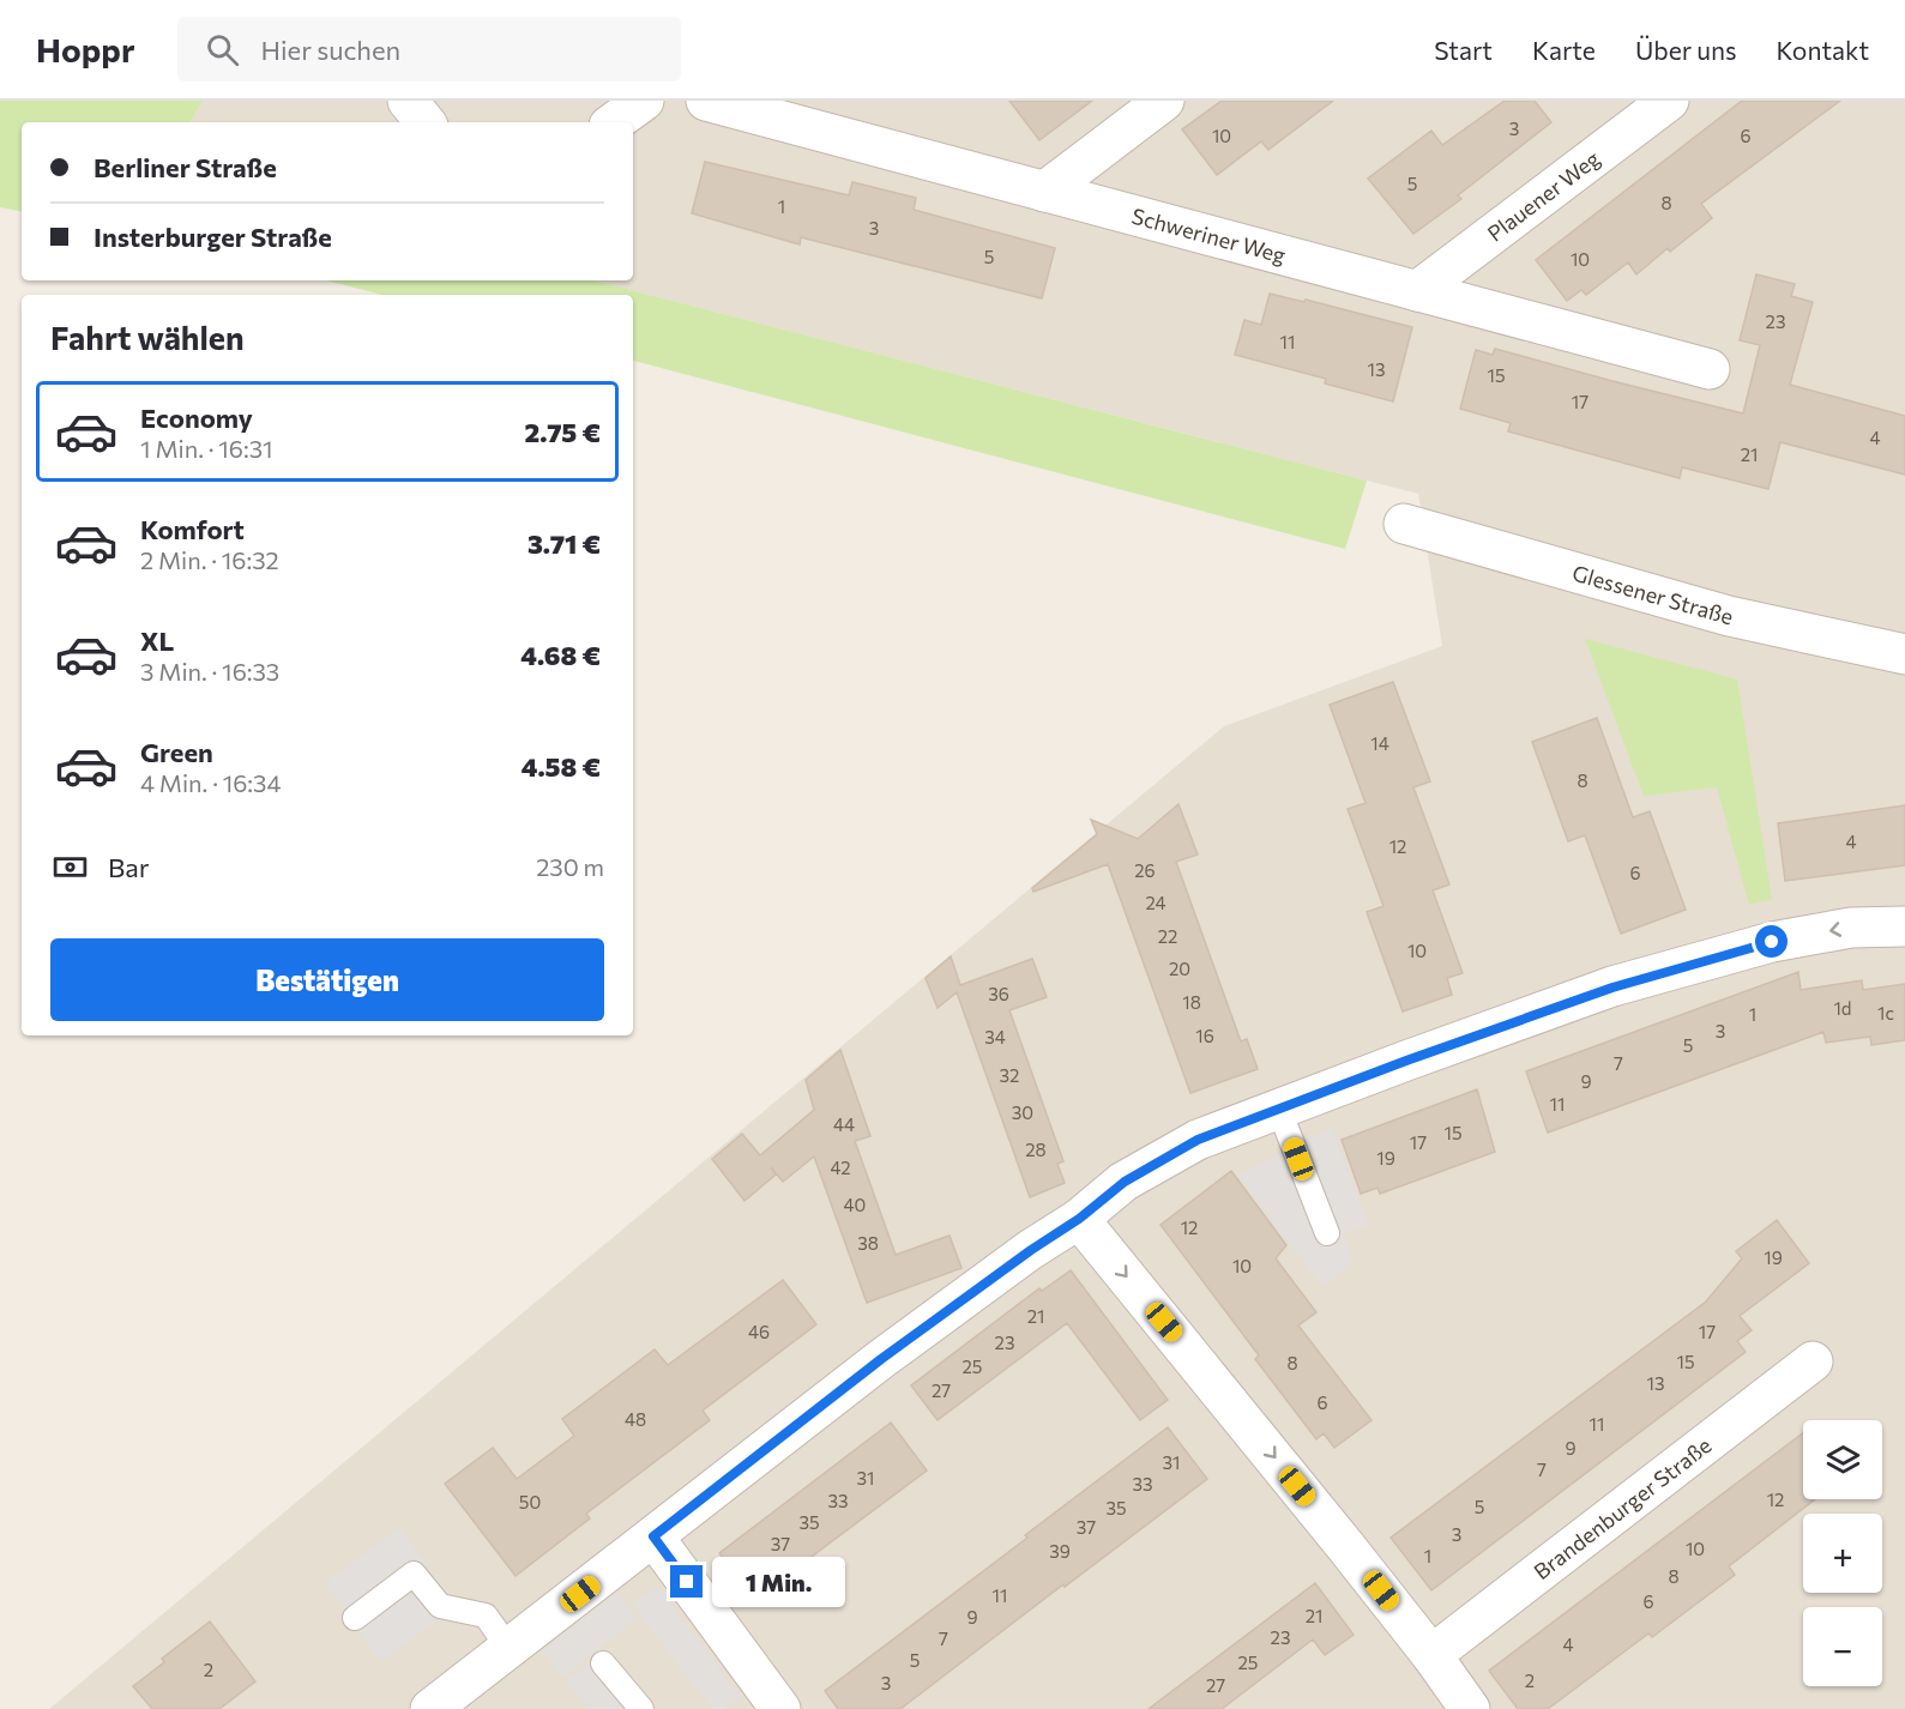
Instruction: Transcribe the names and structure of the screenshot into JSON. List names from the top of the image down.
{
  "streets": {
    "street": [
      "Plauener Weg",
      "Schweriner Weg",
      "Glessener Straße",
      "Brandenburger Straße"
    ]
  },
  "crossings": [
    ["Plauener Weg", "Schweriner Weg"]
  ],
  "house_numbers": [
    "3",
    "10",
    "6",
    "5",
    "8",
    "1",
    "3",
    "5",
    "10",
    "23",
    "11",
    "13",
    "15",
    "17",
    "4",
    "21",
    "14",
    "8",
    "4",
    "12",
    "26",
    "6",
    "24",
    "22",
    "10",
    "20",
    "36",
    "18",
    "1d",
    "1c",
    "1",
    "3",
    "16",
    "34",
    "5",
    "7",
    "32",
    "9",
    "11",
    "30",
    "44",
    "15",
    "17",
    "28",
    "19",
    "42",
    "40",
    "12",
    "38",
    "19",
    "10",
    "21",
    "46",
    "17",
    "23",
    "15",
    "8",
    "25",
    "13",
    "27",
    "6",
    "48",
    "11",
    "9",
    "31",
    "7",
    "31",
    "33",
    "12",
    "33",
    "50",
    "5",
    "35",
    "35",
    "37",
    "3",
    "37",
    "10",
    "39",
    "1",
    "8",
    "11",
    "6",
    "21",
    "9",
    "23",
    "7",
    "4",
    "5",
    "25",
    "2",
    "2",
    "3",
    "27"
  ],
  "page": {
    "header": "Hoppr",
    "search": "Hier suchen",
    "nav": [
      "Start",
      "Karte",
      "Über uns",
      "Kontakt"
    ],
    "banner": ["Berliner Straße", "Insterburger Straße"],
    "heading": "Fahrt wählen",
    "list": [
      {
        "name": "Economy",
        "note": "1 Min. · 16:31",
        "value": "2.75 €"
      },
      {
        "name": "Komfort",
        "note": "2 Min. · 16:32",
        "value": "3.71 €"
      },
      {
        "name": "XL",
        "note": "3 Min. · 16:33",
        "value": "4.68 €"
      },
      {
        "name": "Green",
        "note": "4 Min. · 16:34",
        "value": "4.58 €"
      }
    ],
    "pay": ["Bar", "230 m"],
    "buttons": "Bestätigen",
    "map_buttons": ["+", "−"],
    "bubble": "1 Min."
  }
}
